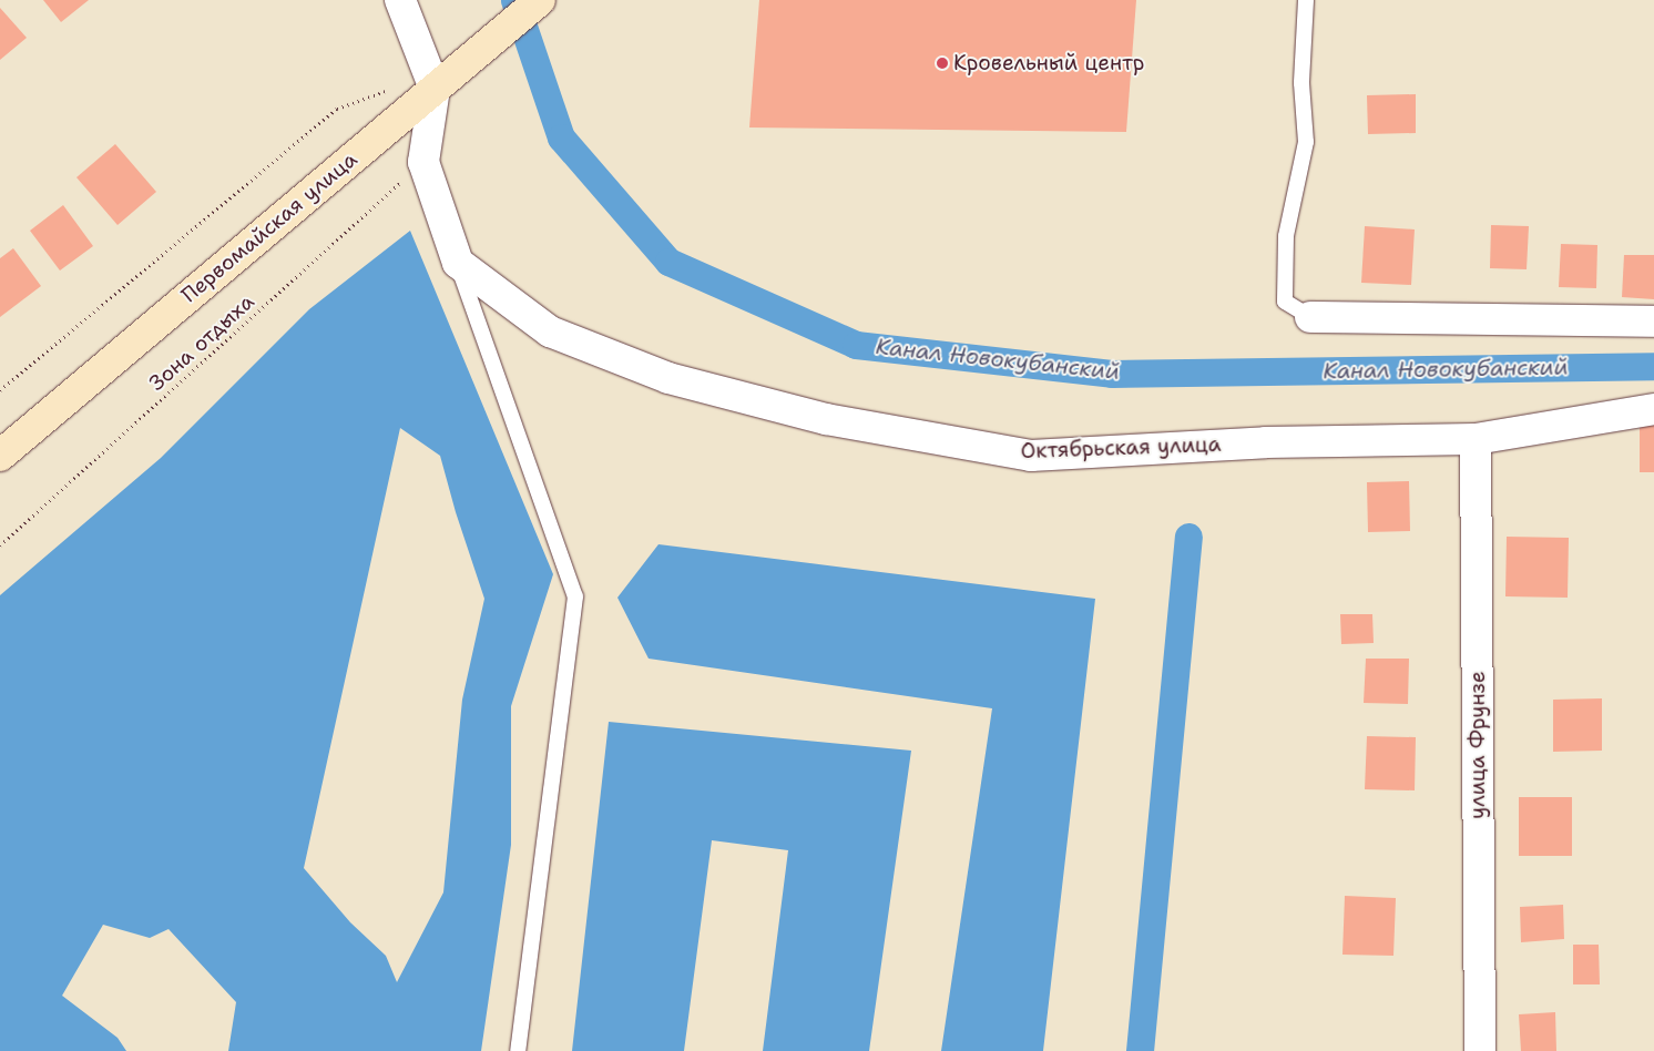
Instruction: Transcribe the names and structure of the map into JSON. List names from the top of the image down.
{
  "streets": {
    "main road": ["Первомайская улица"],
    "street": ["Октябрьская улица", "улица Фрунзе"],
    "path": ["Зона отдыха"]
  },
  "crossings": [
    ["Октябрьская улица", "улица Фрунзе"]
  ],
  "water": ["Канал Новокубанский"],
  "places": ["Кровельный центр"]
}
